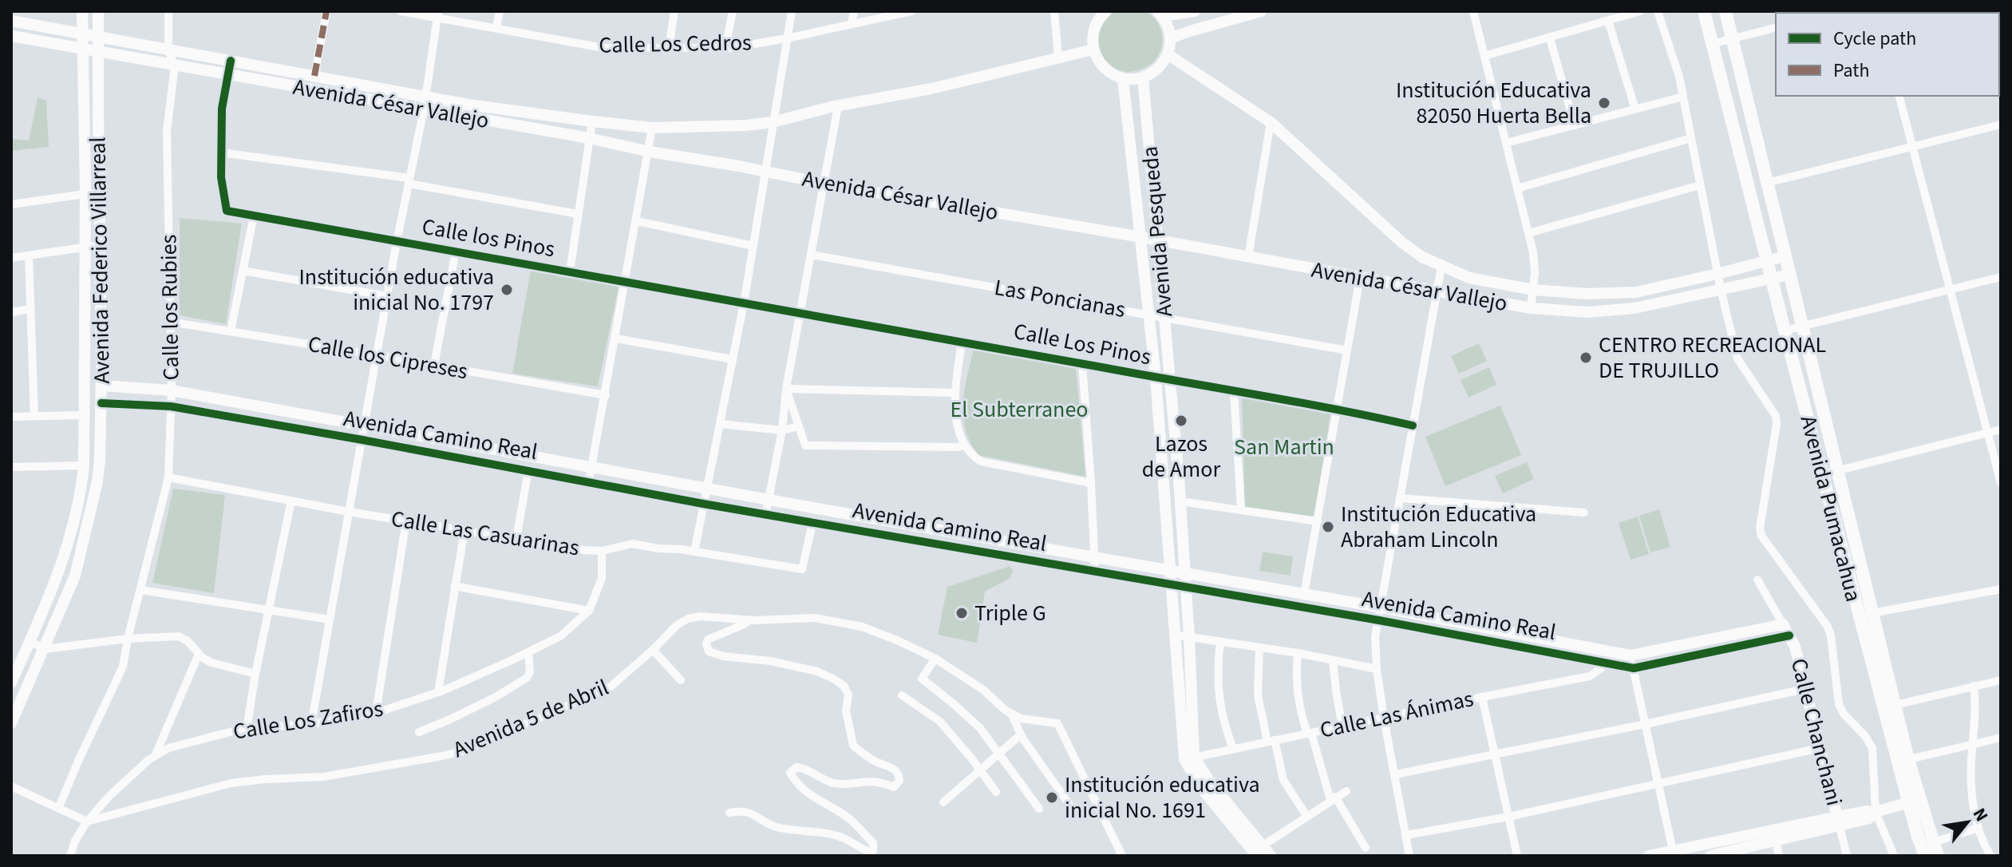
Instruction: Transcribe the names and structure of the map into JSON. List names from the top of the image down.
{
  "streets": {
    "main road": [
      "Avenida César Vallejo",
      "Avenida Pesqueda",
      "Avenida Federico Villarreal",
      "Avenida Camino Real",
      "Avenida Pumacahua",
      "Calle Chanchani"
    ],
    "street": [
      "Calle Los Cedros",
      "Calle los Pinos",
      "Las Poncianas",
      "Calle los Rubies",
      "Calle Los Pinos",
      "Calle los Cipreses",
      "Calle Las Casuarinas",
      "Calle Las Ánimas",
      "Avenida 5 de Abril",
      "Calle Los Zafiros"
    ]
  },
  "crossings": [
    ["Avenida César Vallejo", "Avenida Pesqueda"],
    ["Avenida César Vallejo", "Avenida Federico Villarreal"],
    ["Avenida César Vallejo", "Calle los Rubies"],
    ["Avenida César Vallejo", "Avenida Pumacahua"],
    ["Avenida Pesqueda", "Las Poncianas"],
    ["Avenida Pesqueda", "Calle Los Pinos"],
    ["Avenida Pesqueda", "Avenida Camino Real"],
    ["Avenida Pesqueda", "Calle Las Ánimas"],
    ["Calle los Pinos", "Calle Los Pinos"],
    ["Avenida Federico Villarreal", "Avenida Camino Real"],
    ["Calle los Rubies", "Calle los Cipreses"],
    ["Calle los Rubies", "Avenida Camino Real"],
    ["Calle los Rubies", "Calle Las Casuarinas"],
    ["Avenida Camino Real", "Calle Las Casuarinas"],
    ["Avenida Camino Real", "Calle Las Ánimas"],
    ["Avenida Camino Real", "Calle Chanchani"],
    ["Calle Las Casuarinas", "Calle Los Zafiros"],
    ["Avenida 5 de Abril", "Calle Los Zafiros"]
  ],
  "parks": ["El Subterraneo", "San Martin"],
  "places": [
    "Institución Educativa 82050 Huerta Bella",
    "Institución educativa inicial No. 1797",
    "CENTRO RECREACIONAL DE TRUJILLO",
    "Lazos de Amor",
    "Institución Educativa Abraham Lincoln",
    "Triple G",
    "Institución educativa inicial No. 1691"
  ],
  "legend": ["Cycle path", "Path"],
  "north": "top right"
}
